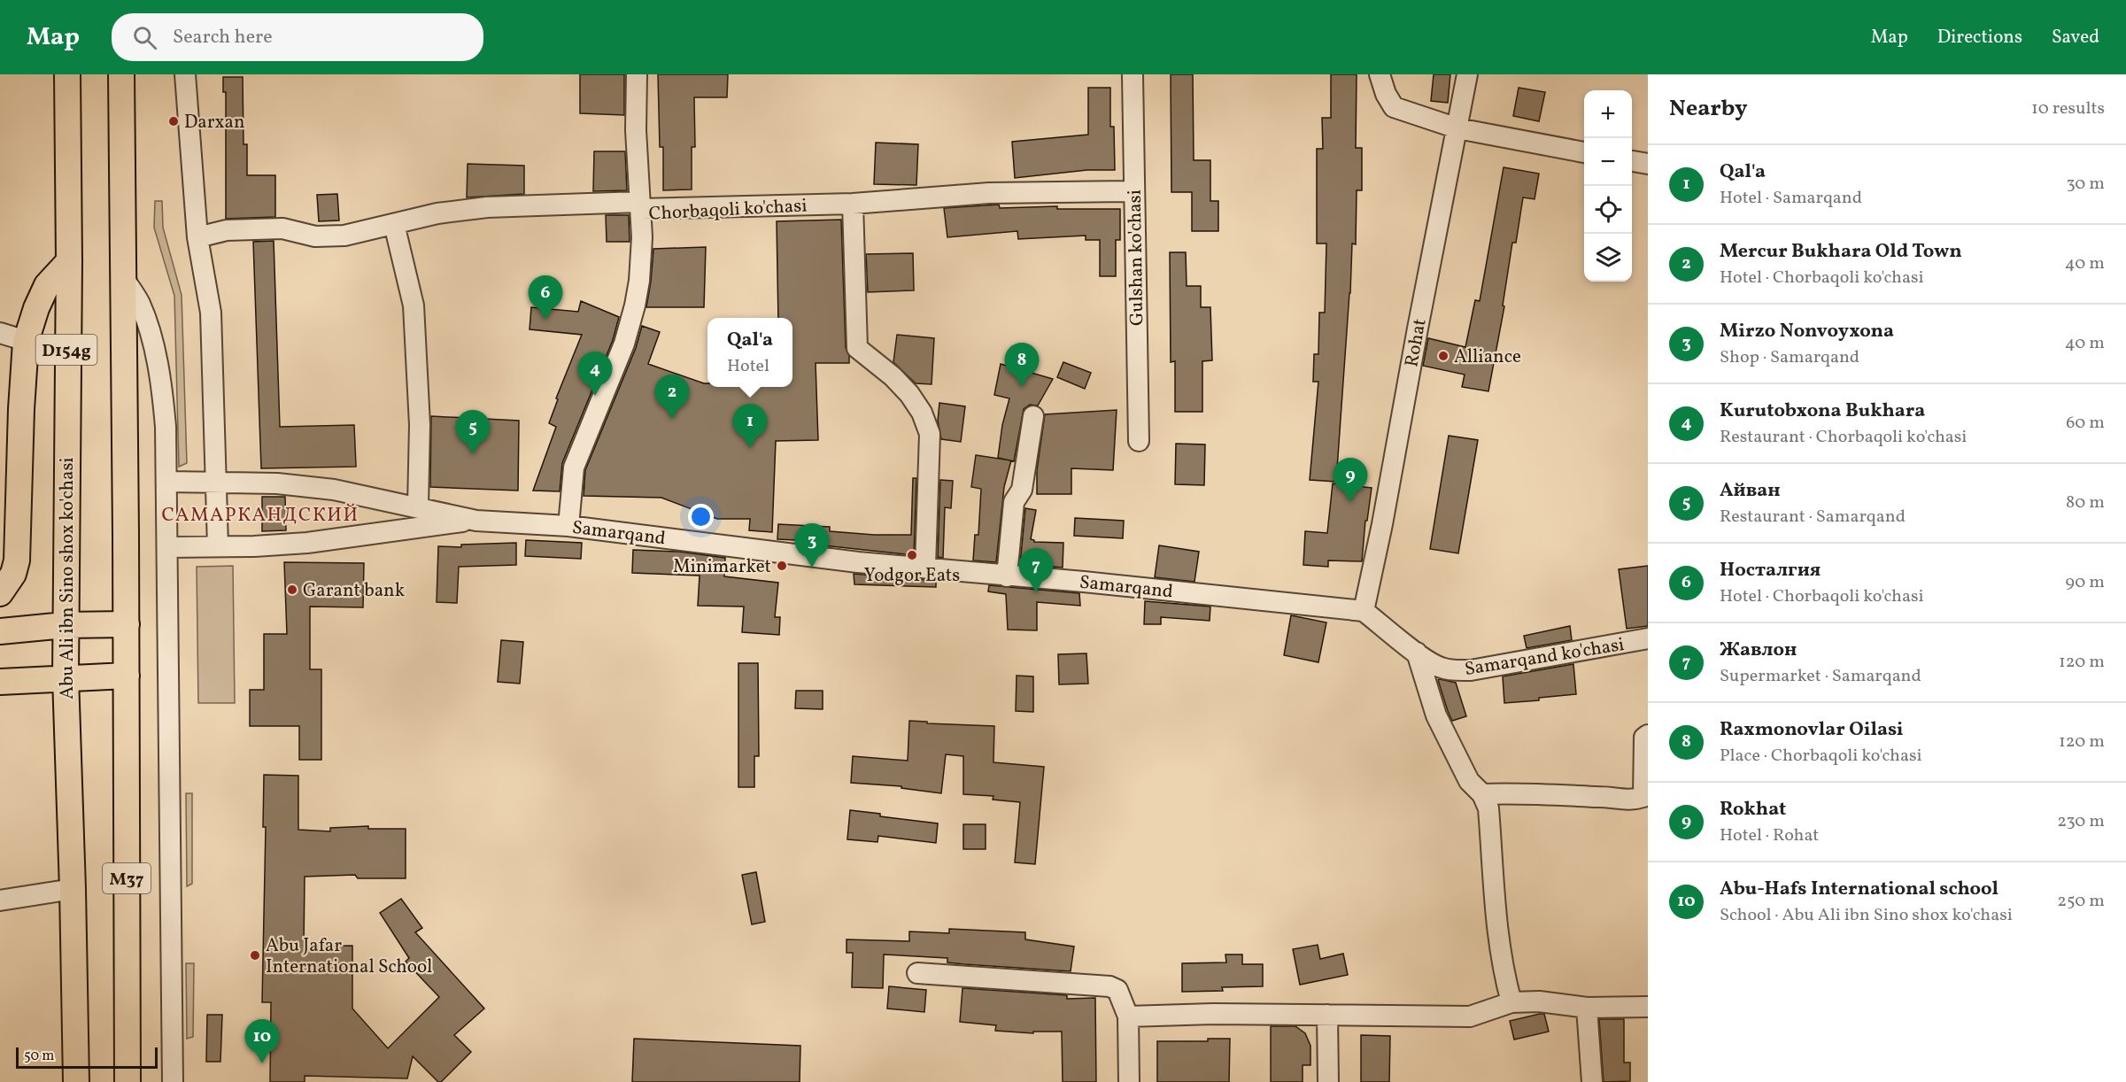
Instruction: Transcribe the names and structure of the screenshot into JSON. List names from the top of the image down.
{
  "streets": {
    "main road": ["D154g", "Abu Ali ibn Sino shox ko'chasi", "M37"],
    "street": [
      "Chorbaqoli ko'chasi",
      "Gulshan ko'chasi",
      "Rohat",
      "Samarqand",
      "Samarqand ko'chasi"
    ]
  },
  "crossings": [
    ["Chorbaqoli ko'chasi", "Gulshan ko'chasi"],
    ["Chorbaqoli ko'chasi", "Samarqand"],
    ["Rohat", "Samarqand"],
    ["Rohat", "Samarqand ko'chasi"],
    ["D154g", "M37"],
    ["Samarqand", "Samarqand ko'chasi"]
  ],
  "districts": ["САМАРКАНДСКИЙ"],
  "places": [
    "Darxan",
    "Alliance",
    "Yodgor Eats",
    "Minimarket",
    "Garant bank",
    "Abu Jafar International School"
  ],
  "scale_bar": "50 m",
  "page": {
    "header": "Map",
    "search": "Search here",
    "nav": ["Map", "Directions", "Saved"],
    "heading": ["Nearby", "10 results"],
    "map_buttons": ["+", "−"],
    "list": [
      {
        "mark": "1",
        "name": "Qal'a",
        "note": "Hotel · Samarqand",
        "value": "30 m"
      },
      {
        "mark": "2",
        "name": "Mercur Bukhara Old Town",
        "note": "Hotel · Chorbaqoli ko'chasi",
        "value": "40 m"
      },
      {
        "mark": "3",
        "name": "Mirzo Nonvoyxona",
        "note": "Shop · Samarqand",
        "value": "40 m"
      },
      {
        "mark": "4",
        "name": "Kurutobxona Bukhara",
        "note": "Restaurant · Chorbaqoli ko'chasi",
        "value": "60 m"
      },
      {
        "mark": "5",
        "name": "Айван",
        "note": "Restaurant · Samarqand",
        "value": "80 m"
      },
      {
        "mark": "6",
        "name": "Носталгия",
        "note": "Hotel · Chorbaqoli ko'chasi",
        "value": "90 m"
      },
      {
        "mark": "7",
        "name": "Жавлон",
        "note": "Supermarket · Samarqand",
        "value": "120 m"
      },
      {
        "mark": "8",
        "name": "Raxmonovlar Oilasi",
        "note": "Place · Chorbaqoli ko'chasi",
        "value": "120 m"
      },
      {
        "mark": "9",
        "name": "Rokhat",
        "note": "Hotel · Rohat",
        "value": "230 m"
      },
      {
        "mark": "10",
        "name": "Abu-Hafs International school",
        "note": "School · Abu Ali ibn Sino shox ko'chasi",
        "value": "250 m"
      }
    ],
    "pins": [
      "6",
      "8",
      "4",
      "2",
      "1",
      "5",
      "9",
      "3",
      "7",
      "10"
    ],
    "popup": ["Qal'a", "Hotel"],
    "scale": "50 m"
  }
}
